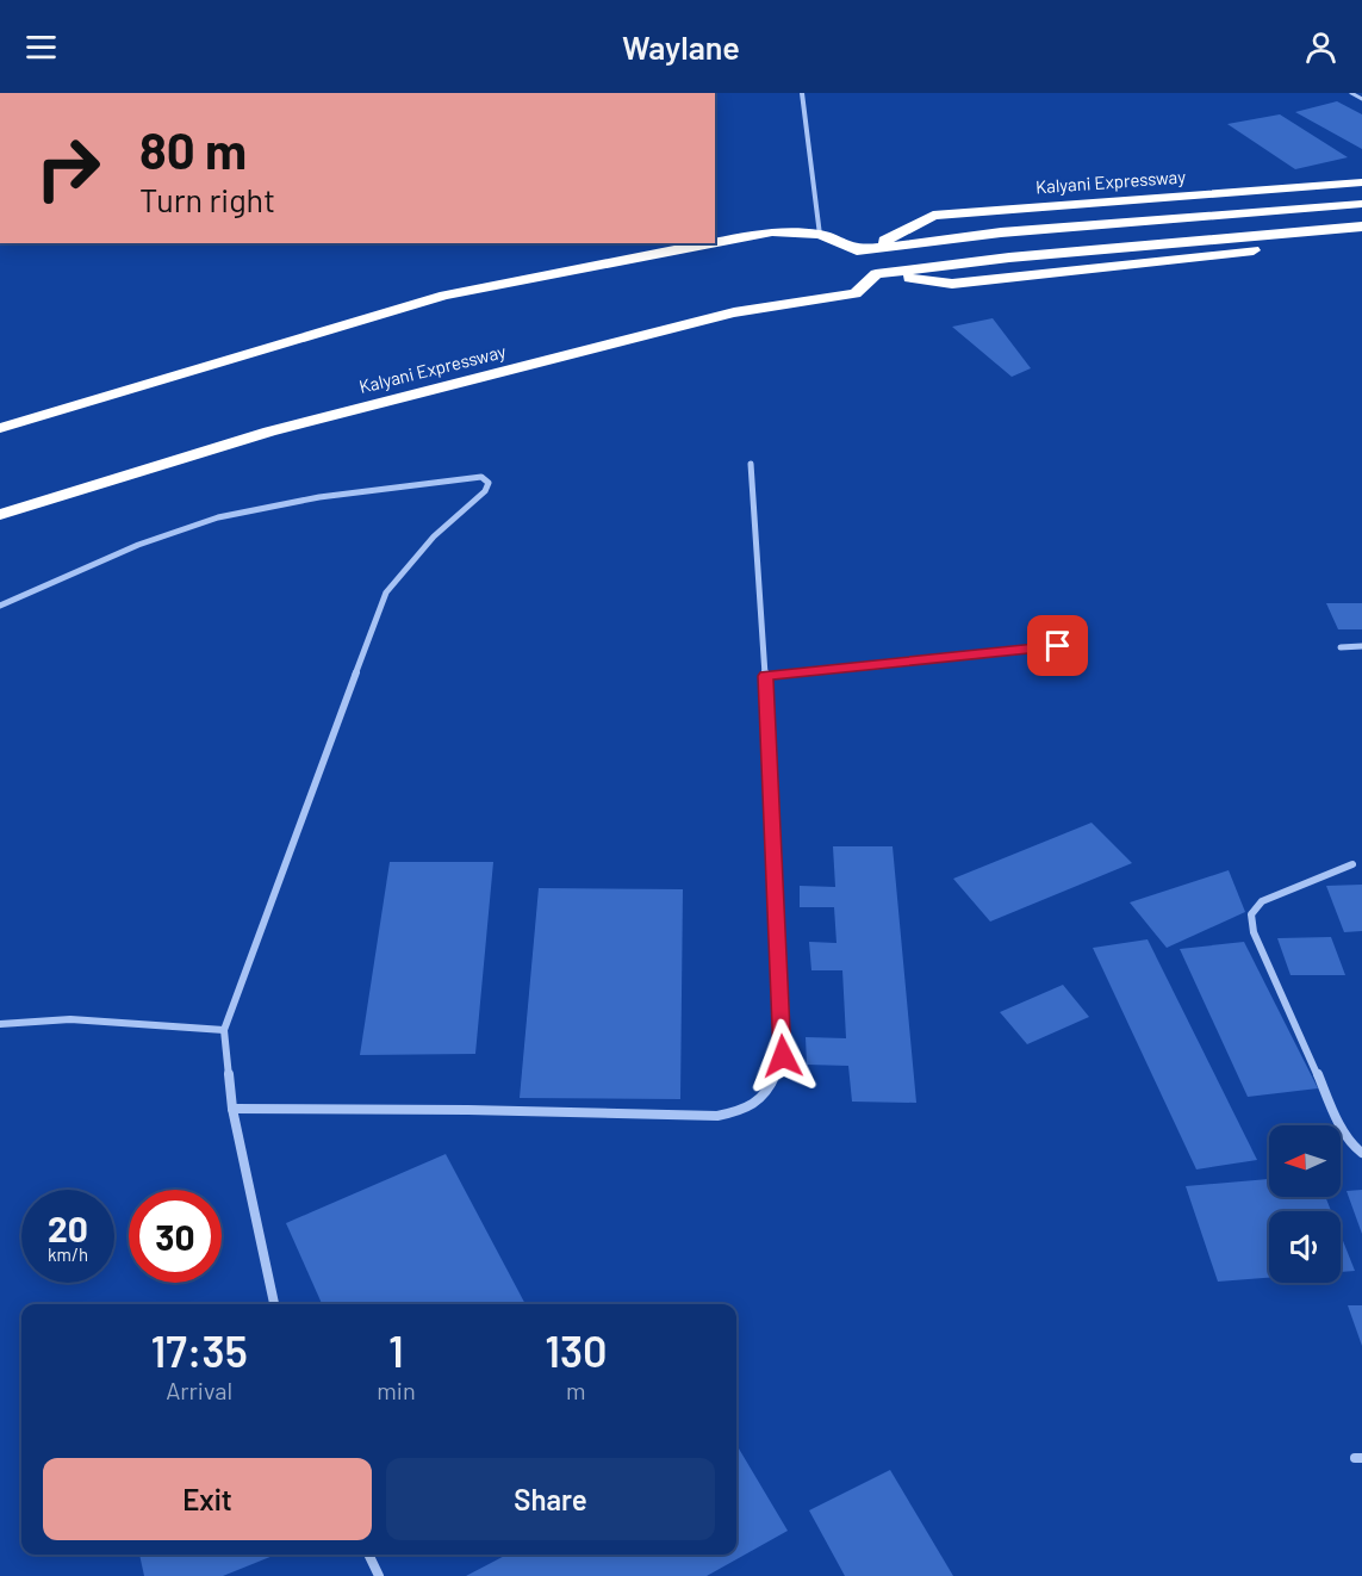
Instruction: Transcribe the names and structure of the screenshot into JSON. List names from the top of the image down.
{
  "streets": {
    "highway": ["Kalyani Expressway"]
  },
  "north": "left",
  "page": {
    "header": "Waylane",
    "turn": ["80 m", "Turn right"],
    "speed": "20 km/h",
    "limit": "30",
    "eta": [
      "17:35",
      "Arrival",
      "1",
      "min",
      "130",
      "m"
    ],
    "buttons": ["Exit", "Share"]
  }
}
